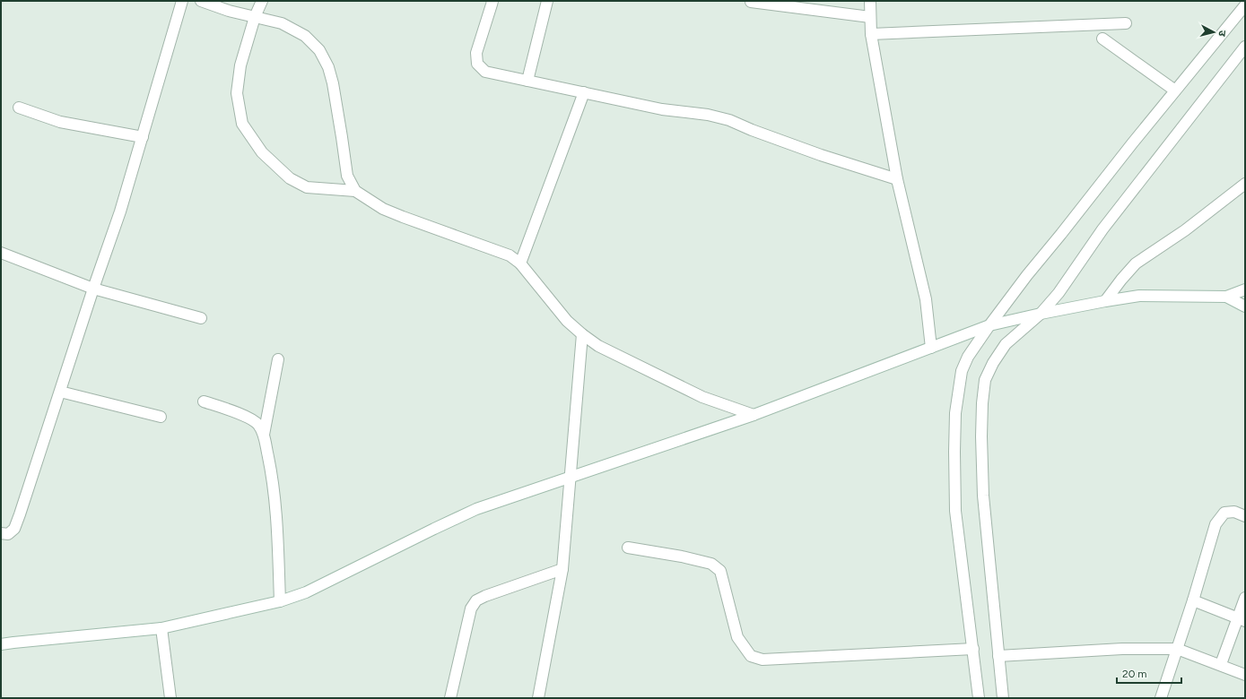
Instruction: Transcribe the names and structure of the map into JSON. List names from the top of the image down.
{
  "scale_bar": "20 m",
  "north": "right"
}
